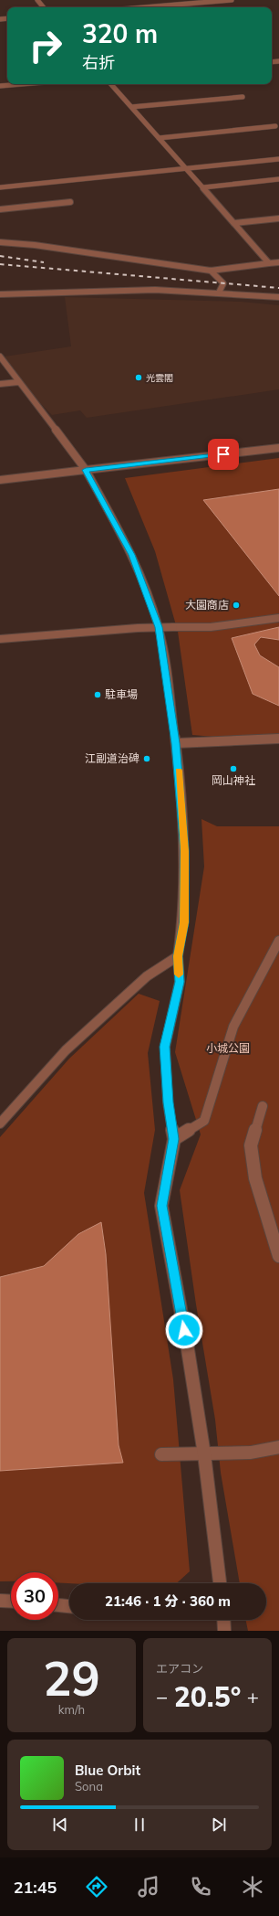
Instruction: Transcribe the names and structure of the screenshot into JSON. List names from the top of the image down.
{
  "parks": ["小城公園"],
  "places": [
    "光雲閣",
    "大園商店",
    "駐車場",
    "江副道治碑",
    "岡山神社"
  ],
  "page": {
    "turn": ["320 m", "右折"],
    "limit": "30",
    "trip": "21:46 · 1 分 · 360 m",
    "tile": [
      ["29", "km/h"],
      "エアコン"
    ],
    "heat": ["−", "20.5°", "+"],
    "song": ["Blue Orbit", "Sona"],
    "tabs": "21:45"
  }
}
